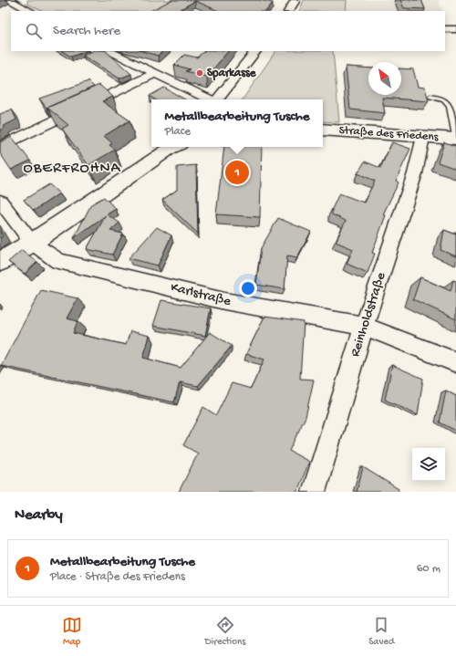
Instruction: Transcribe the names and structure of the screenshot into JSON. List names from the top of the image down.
{
  "streets": {
    "main road": ["Straße des Friedens"],
    "street": ["Karlstraße", "Reinholdstraße"]
  },
  "crossings": [
    ["Straße des Friedens", "Reinholdstraße"],
    ["Karlstraße", "Reinholdstraße"]
  ],
  "districts": ["OBERFROHNA"],
  "places": ["Sparkasse"],
  "north": "top left",
  "page": {
    "search": "Search here",
    "popup": ["Metallbearbeitung Tusche", "Place"],
    "pins": "1",
    "heading": "Nearby",
    "list": [
      {
        "mark": "1",
        "name": "Metallbearbeitung Tusche",
        "note": "Place · Straße des Friedens",
        "value": "60 m"
      }
    ],
    "nav": ["Map", "Directions", "Saved"]
  }
}
